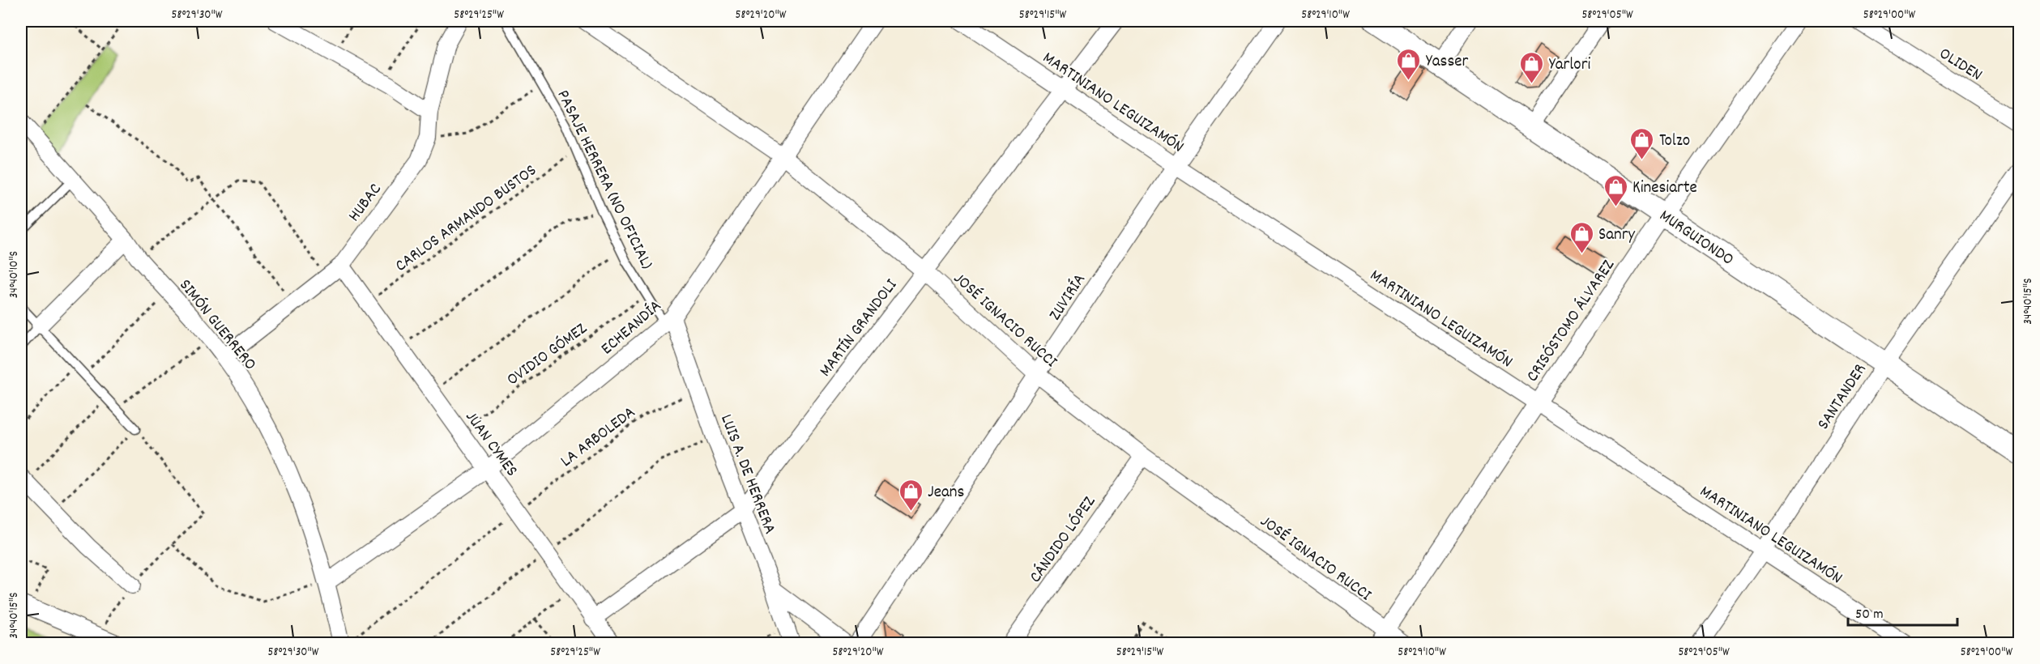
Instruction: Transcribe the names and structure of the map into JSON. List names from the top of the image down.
{
  "streets": {
    "street": [
      "OLIDEN",
      "MARTINIANO LEGUIZAMÓN",
      "HUBAC",
      "MURGUIONDO",
      "ZUVIRÍA",
      "JOSÉ IGNACIO RUCCI",
      "CRISÓSTOMO ÁLVAREZ",
      "SIMÓN GUERRERO",
      "ECHEANDÍA",
      "MARTÍN GRANDOLI",
      "SANTANDER",
      "JUAN CYMES",
      "LUIS A. DE HERRERA",
      "CÁNDIDO LÓPEZ"
    ],
    "lane": ["PASAJE HERRERA (NO OFICIAL)"],
    "path": ["CARLOS ARMANDO BUSTOS", "OVIDIO GÓMEZ", "LA ARBOLEDA"]
  },
  "crossings": [
    ["MARTINIANO LEGUIZAMÓN", "ZUVIRÍA"],
    ["MARTINIANO LEGUIZAMÓN", "CRISÓSTOMO ÁLVAREZ"],
    ["MARTINIANO LEGUIZAMÓN", "MARTÍN GRANDOLI"],
    ["MARTINIANO LEGUIZAMÓN", "SANTANDER"],
    ["PASAJE HERRERA (NO OFICIAL)", "CARLOS ARMANDO BUSTOS"],
    ["PASAJE HERRERA (NO OFICIAL)", "ECHEANDÍA"],
    ["PASAJE HERRERA (NO OFICIAL)", "OVIDIO GÓMEZ"],
    ["PASAJE HERRERA (NO OFICIAL)", "LUIS A. DE HERRERA"],
    ["HUBAC", "SIMÓN GUERRERO"],
    ["HUBAC", "JUAN CYMES"],
    ["CARLOS ARMANDO BUSTOS", "JUAN CYMES"],
    ["MURGUIONDO", "CRISÓSTOMO ÁLVAREZ"],
    ["MURGUIONDO", "SANTANDER"],
    ["ZUVIRÍA", "JOSÉ IGNACIO RUCCI"],
    ["JOSÉ IGNACIO RUCCI", "CRISÓSTOMO ÁLVAREZ"],
    ["JOSÉ IGNACIO RUCCI", "ECHEANDÍA"],
    ["JOSÉ IGNACIO RUCCI", "MARTÍN GRANDOLI"],
    ["JOSÉ IGNACIO RUCCI", "CÁNDIDO LÓPEZ"],
    ["SIMÓN GUERRERO", "ECHEANDÍA"],
    ["SIMÓN GUERRERO", "LA ARBOLEDA"],
    ["ECHEANDÍA", "JUAN CYMES"],
    ["ECHEANDÍA", "LUIS A. DE HERRERA"],
    ["MARTÍN GRANDOLI", "JUAN CYMES"],
    ["MARTÍN GRANDOLI", "LUIS A. DE HERRERA"],
    ["OVIDIO GÓMEZ", "JUAN CYMES"],
    ["LA ARBOLEDA", "JUAN CYMES"],
    ["LA ARBOLEDA", "LUIS A. DE HERRERA"]
  ],
  "places": {
    "shop": [
      "Yasser",
      "Yarlori",
      "Tolzo",
      "Kinesiarte",
      "Sanry",
      "Jeans"
    ]
  },
  "scale_bar": "50 m",
  "coordinates": [
    "58°29'30\"W",
    "58°29'25\"W",
    "58°29'20\"W",
    "58°29'15\"W",
    "58°29'10\"W",
    "58°29'05\"W",
    "58°29'00\"W",
    "34°40'10\"S",
    "34°40'15\"S"
  ]
}
